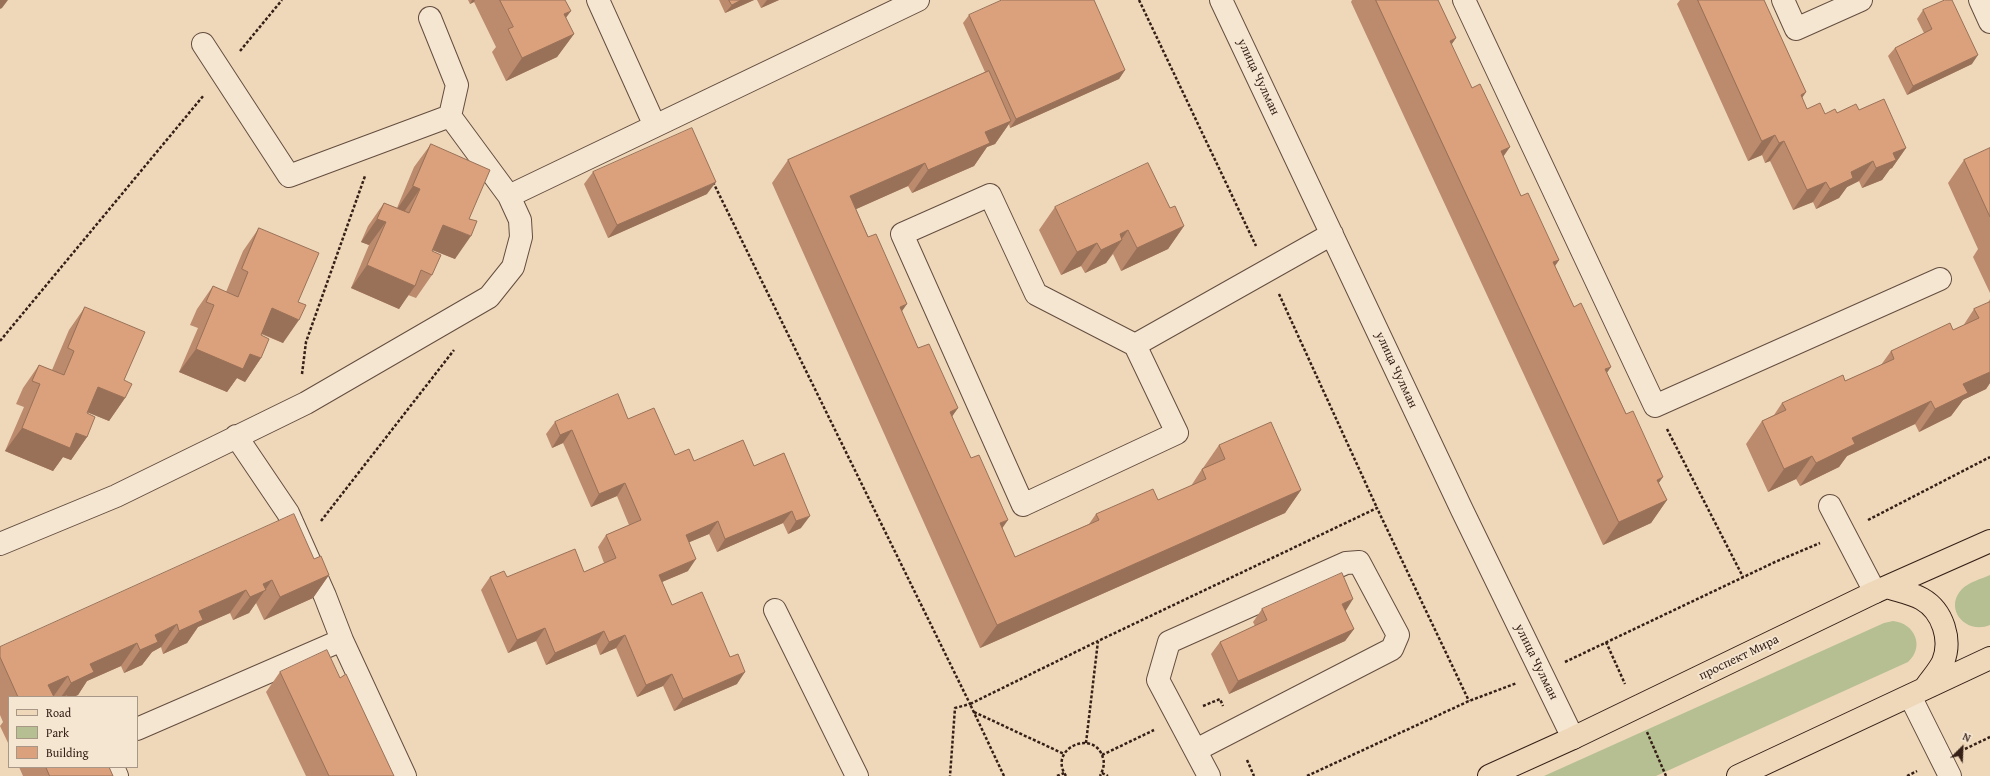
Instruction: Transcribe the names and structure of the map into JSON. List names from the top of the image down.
{
  "streets": {
    "main road": ["проспект Мира"],
    "street": ["улица Чулман"]
  },
  "crossings": [
    ["улица Чулман", "проспект Мира"]
  ],
  "legend": ["Road", "Park", "Building"],
  "north": "top right"
}
